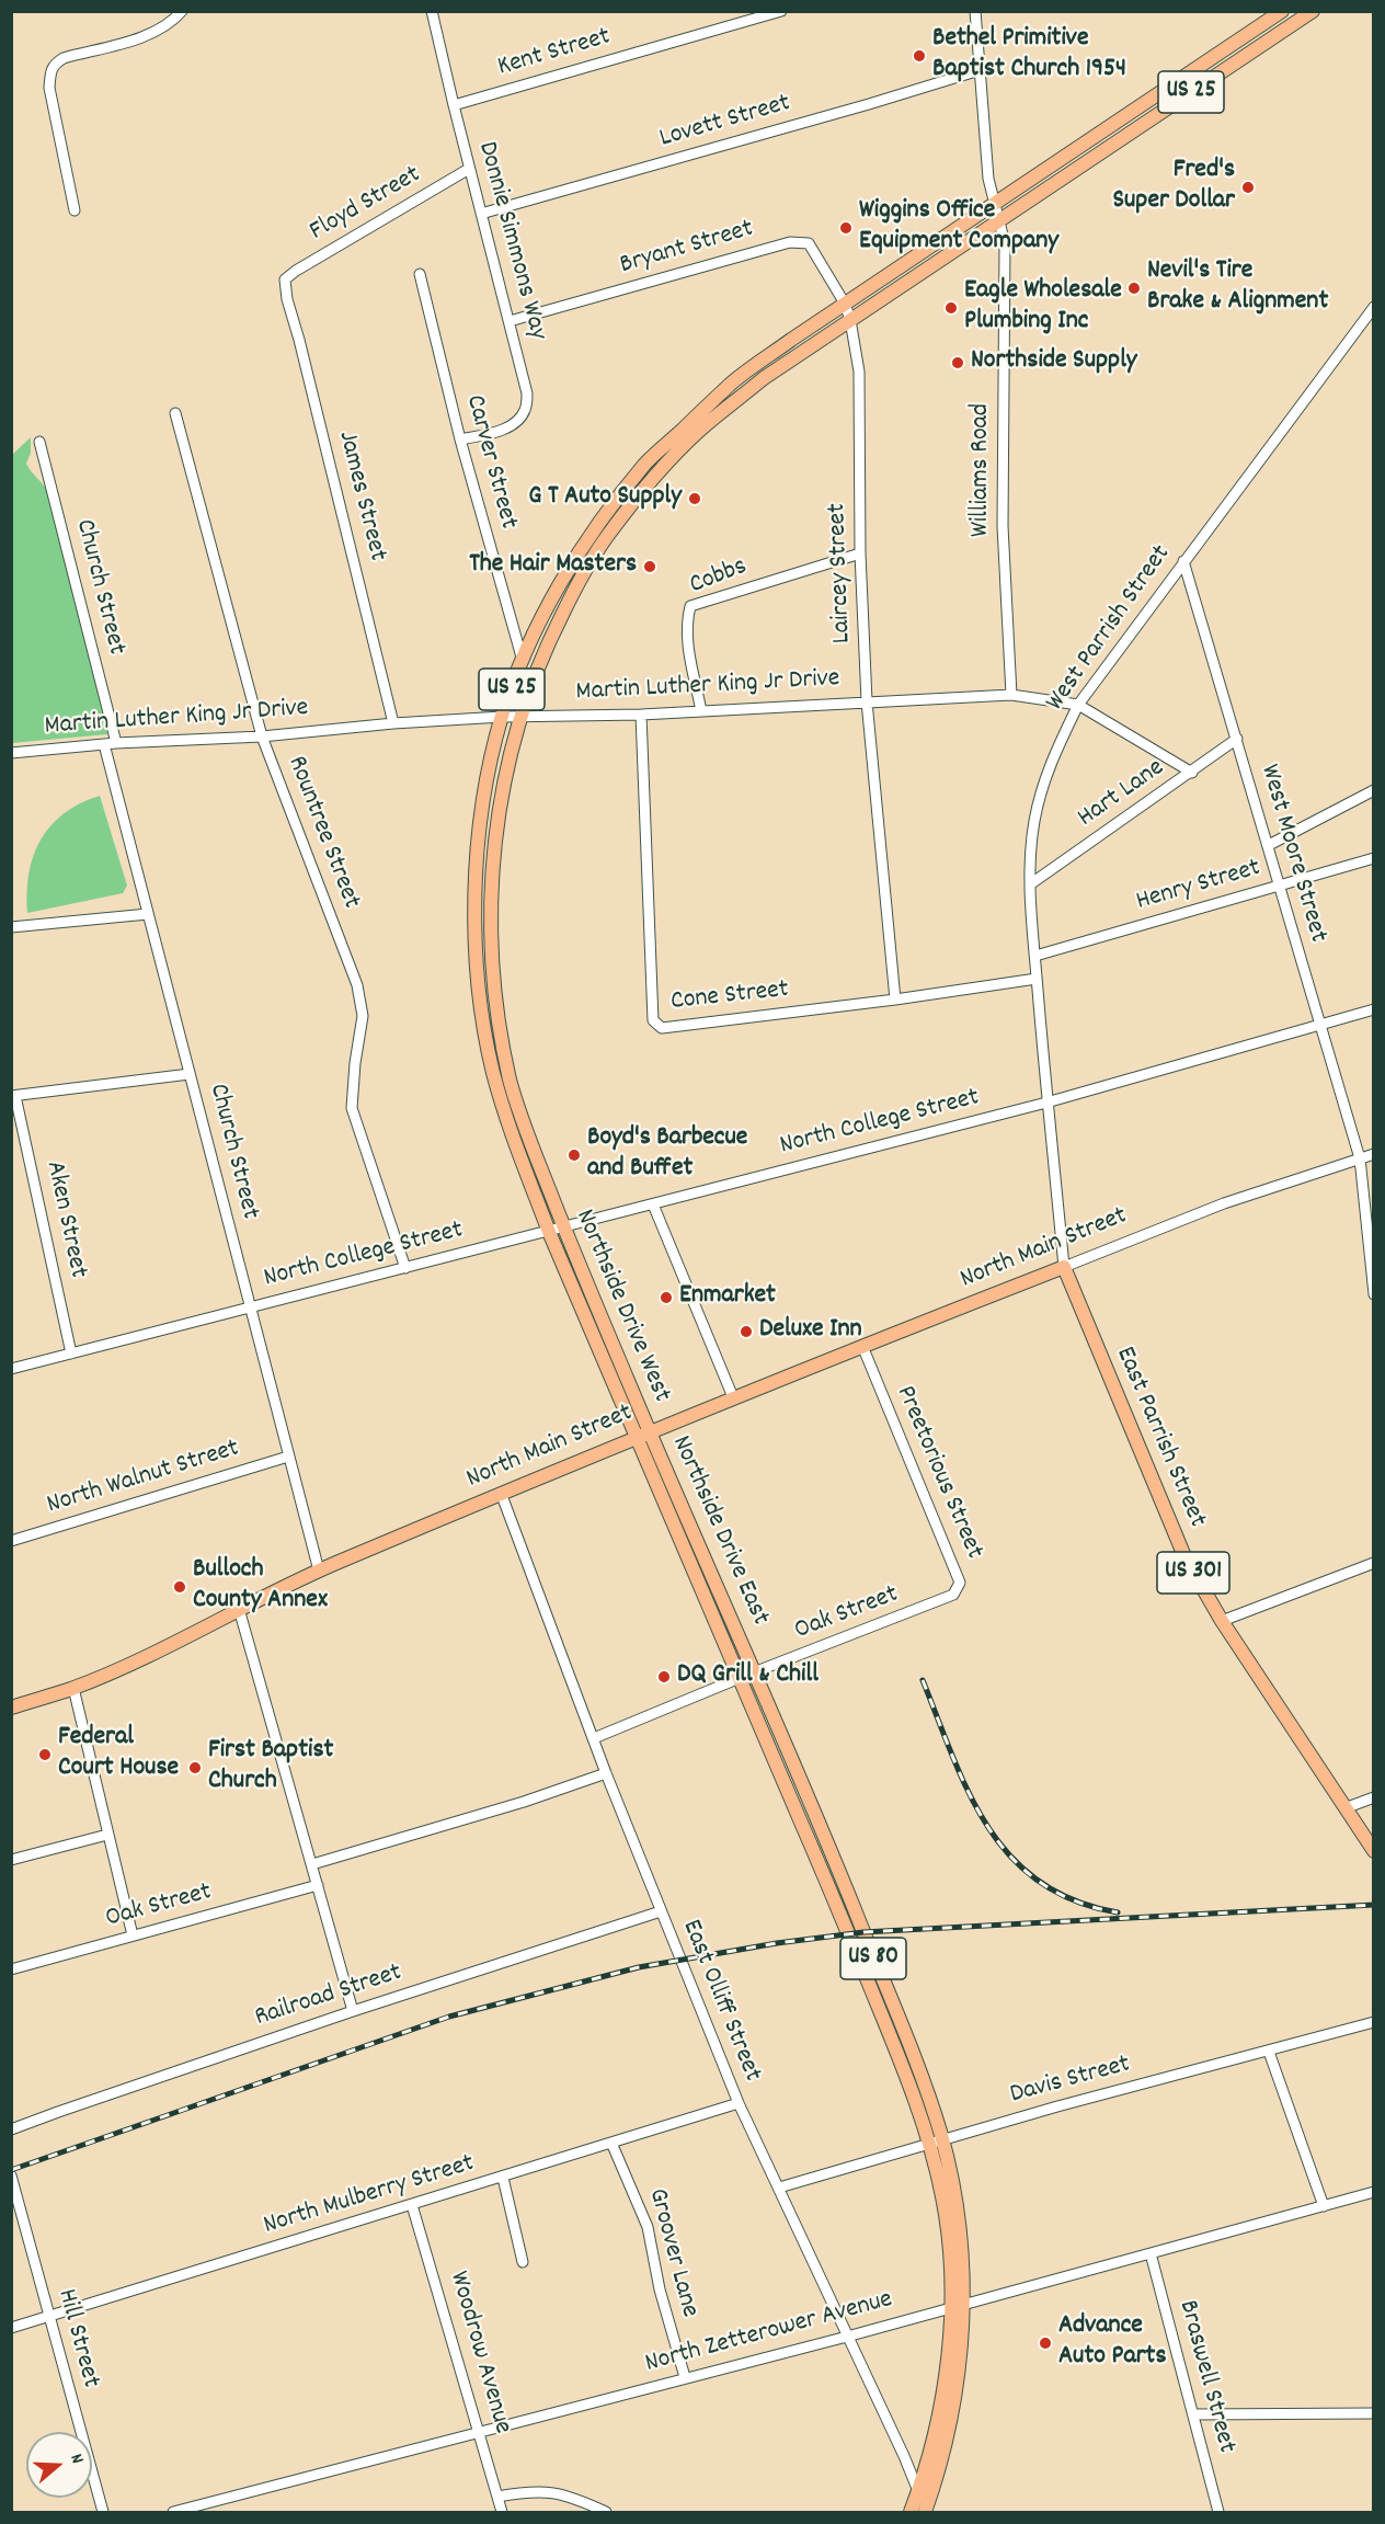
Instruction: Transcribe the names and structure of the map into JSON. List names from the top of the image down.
{
  "streets": {
    "main road": [
      "US 25",
      "North Main Street",
      "Northside Drive West",
      "East Parrish Street",
      "Northside Drive East",
      "US 301",
      "US 80"
    ],
    "street": [
      "Kent Street",
      "Lovett Street",
      "Floyd Street",
      "Donnie Simmons Way",
      "Bryant Street",
      "Carver Street",
      "Williams Road",
      "James Street",
      "Laircey Street",
      "Cobbs",
      "Church Street",
      "West Parrish Street",
      "Martin Luther King Jr Drive",
      "Hart Lane",
      "Rountree Street",
      "West Moore Street",
      "Henry Street",
      "Cone Street",
      "North College Street",
      "Aken Street",
      "Preetorious Street",
      "North Walnut Street",
      "Oak Street",
      "Railroad Street",
      "East Olliff Street",
      "Davis Street",
      "North Mulberry Street",
      "Groover Lane",
      "North Zetterower Avenue",
      "Hill Street",
      "Woodrow Avenue",
      "Braswell Street"
    ]
  },
  "crossings": [
    ["Kent Street", "Donnie Simmons Way"],
    ["Lovett Street", "Donnie Simmons Way"],
    ["Lovett Street", "Williams Road"],
    ["Floyd Street", "Donnie Simmons Way"],
    ["Floyd Street", "James Street"],
    ["Donnie Simmons Way", "Bryant Street"],
    ["Donnie Simmons Way", "Carver Street"],
    ["Bryant Street", "Laircey Street"],
    ["Bryant Street", "Northside Drive West"],
    ["Carver Street", "Northside Drive West"],
    ["Williams Road", "Martin Luther King Jr Drive"],
    ["Williams Road", "Northside Drive West"],
    ["James Street", "Martin Luther King Jr Drive"],
    ["Laircey Street", "Cobbs"],
    ["Laircey Street", "Martin Luther King Jr Drive"],
    ["Laircey Street", "Cone Street"],
    ["Laircey Street", "Northside Drive West"],
    ["Cobbs", "Martin Luther King Jr Drive"],
    ["Church Street", "Martin Luther King Jr Drive"],
    ["Church Street", "North College Street"],
    ["Church Street", "North Main Street"],
    ["Church Street", "North Walnut Street"],
    ["West Parrish Street", "Martin Luther King Jr Drive"],
    ["West Parrish Street", "Hart Lane"],
    ["West Parrish Street", "West Moore Street"],
    ["West Parrish Street", "Henry Street"],
    ["West Parrish Street", "Cone Street"],
    ["West Parrish Street", "North College Street"],
    ["West Parrish Street", "North Main Street"],
    ["West Parrish Street", "East Parrish Street"],
    ["Martin Luther King Jr Drive", "Hart Lane"],
    ["Martin Luther King Jr Drive", "Rountree Street"],
    ["Martin Luther King Jr Drive", "Cone Street"],
    ["Martin Luther King Jr Drive", "Northside Drive West"],
    ["Hart Lane", "West Moore Street"],
    ["Rountree Street", "North College Street"],
    ["West Moore Street", "Henry Street"],
    ["West Moore Street", "North College Street"],
    ["West Moore Street", "North Main Street"],
    ["North College Street", "Aken Street"],
    ["North College Street", "Northside Drive West"],
    ["North Main Street", "Northside Drive West"],
    ["North Main Street", "East Parrish Street"],
    ["North Main Street", "Preetorious Street"],
    ["North Main Street", "Northside Drive East"],
    ["North Main Street", "East Olliff Street"],
    ["Northside Drive West", "Northside Drive East"],
    ["Preetorious Street", "Oak Street"],
    ["Northside Drive East", "Oak Street"],
    ["Northside Drive East", "East Olliff Street"],
    ["Northside Drive East", "Davis Street"],
    ["Northside Drive East", "North Zetterower Avenue"],
    ["Oak Street", "East Olliff Street"],
    ["Railroad Street", "East Olliff Street"],
    ["East Olliff Street", "Davis Street"],
    ["East Olliff Street", "North Mulberry Street"],
    ["East Olliff Street", "North Zetterower Avenue"],
    ["North Mulberry Street", "Groover Lane"],
    ["North Mulberry Street", "Hill Street"],
    ["North Mulberry Street", "Woodrow Avenue"],
    ["Groover Lane", "North Zetterower Avenue"],
    ["North Zetterower Avenue", "Woodrow Avenue"],
    ["North Zetterower Avenue", "Braswell Street"]
  ],
  "places": [
    "Bethel Primitive Baptist Church 1954",
    "Fred's Super Dollar",
    "Wiggins Office Equipment Company",
    "Nevil's Tire Brake & Alignment",
    "Eagle Wholesale Plumbing Inc",
    "Northside Supply",
    "G T Auto Supply",
    "The Hair Masters",
    "Boyd's Barbecue and Buffet",
    "Enmarket",
    "Deluxe Inn",
    "Bulloch County Annex",
    "DQ Grill & Chill",
    "Federal Court House",
    "First Baptist Church",
    "Advance Auto Parts"
  ],
  "north": "right"
}
